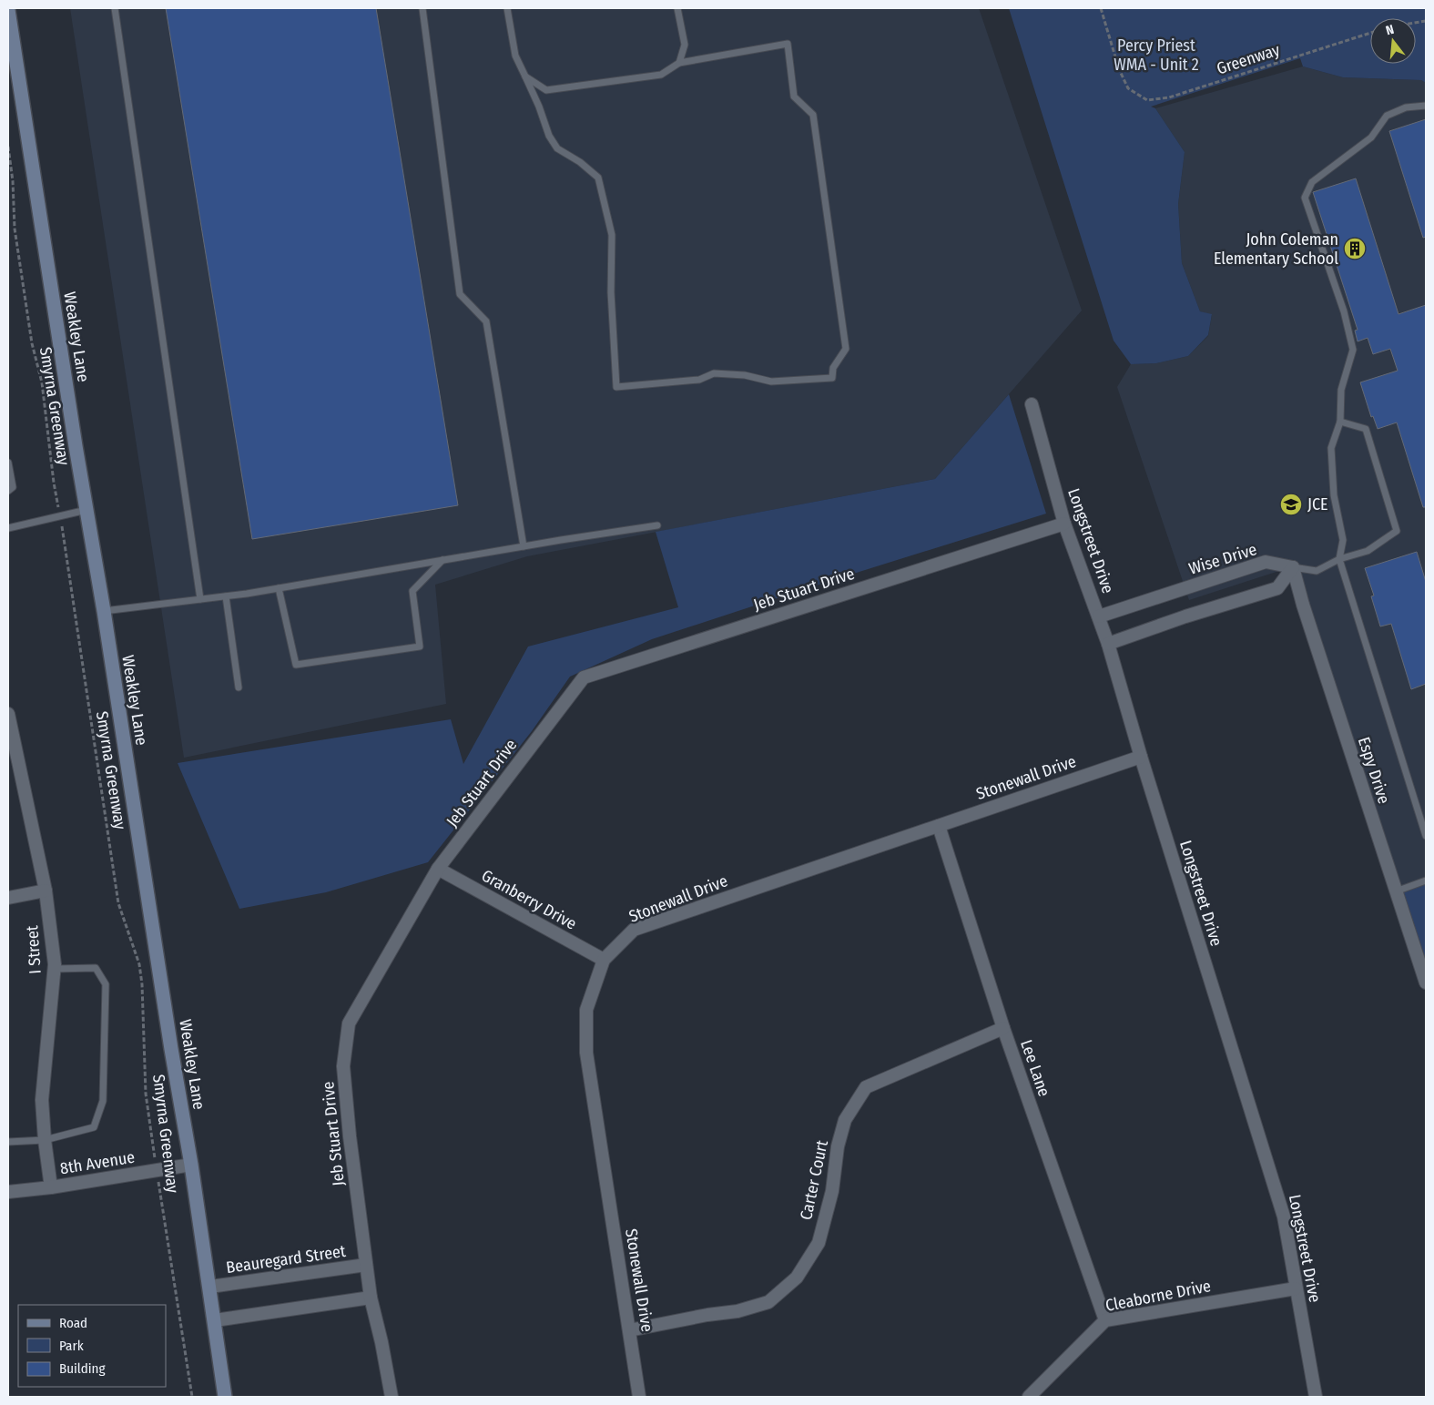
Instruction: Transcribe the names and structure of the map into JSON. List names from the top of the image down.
{
  "streets": {
    "main road": ["Weakley Lane"],
    "street": [
      "Longstreet Drive",
      "Wise Drive",
      "Jeb Stuart Drive",
      "Espy Drive",
      "Stonewall Drive",
      "Granberry Drive",
      "I Street",
      "Lee Lane",
      "8th Avenue",
      "Carter Court",
      "Beauregard Street",
      "Cleaborne Drive"
    ],
    "path": ["Greenway", "Smyrna Greenway"]
  },
  "crossings": [
    ["Weakley Lane", "8th Avenue"],
    ["Weakley Lane", "Beauregard Street"],
    ["Smyrna Greenway", "8th Avenue"],
    ["Longstreet Drive", "Wise Drive"],
    ["Longstreet Drive", "Jeb Stuart Drive"],
    ["Longstreet Drive", "Stonewall Drive"],
    ["Longstreet Drive", "Cleaborne Drive"],
    ["Wise Drive", "Espy Drive"],
    ["Jeb Stuart Drive", "Granberry Drive"],
    ["Jeb Stuart Drive", "Beauregard Street"],
    ["Stonewall Drive", "Granberry Drive"],
    ["Stonewall Drive", "Lee Lane"],
    ["Stonewall Drive", "Carter Court"],
    ["I Street", "8th Avenue"],
    ["Lee Lane", "Carter Court"],
    ["Lee Lane", "Cleaborne Drive"]
  ],
  "parks": ["Percy Priest WMA - Unit 2"],
  "places": {
    "building": ["John Coleman Elementary School"],
    "school or university": ["JCE"]
  },
  "legend": ["Road", "Park", "Building"],
  "north": "top"
}
